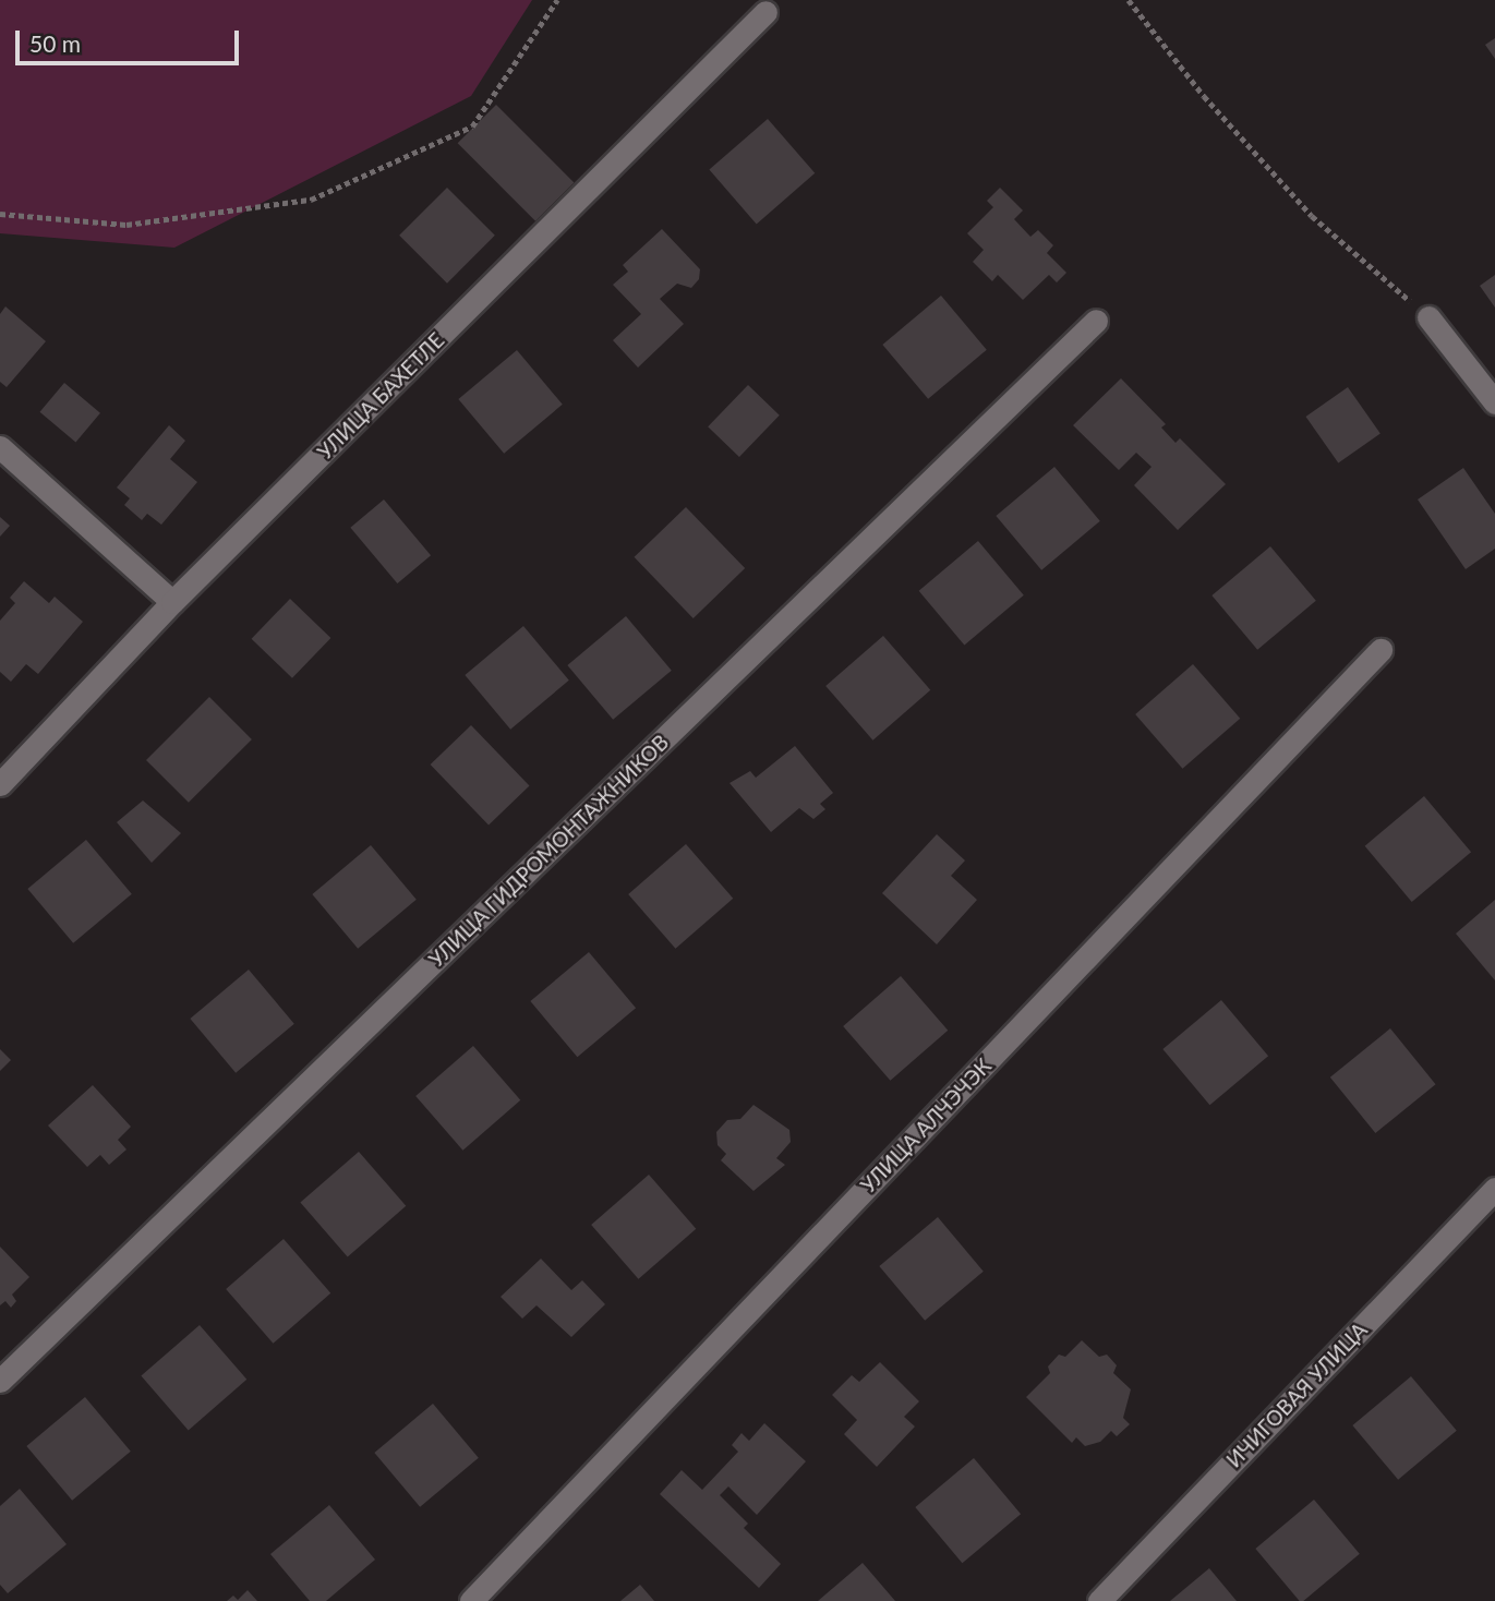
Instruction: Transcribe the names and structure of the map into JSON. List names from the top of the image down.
{
  "streets": {
    "street": [
      "УЛИЦА БАХЕТЛЕ",
      "УЛИЦА ГИДРОМОНТАЖНИКОВ",
      "УЛИЦА АЛЧЭЧЭК",
      "ИЧИГОВАЯ УЛИЦА"
    ]
  },
  "scale_bar": "50 m"
}
